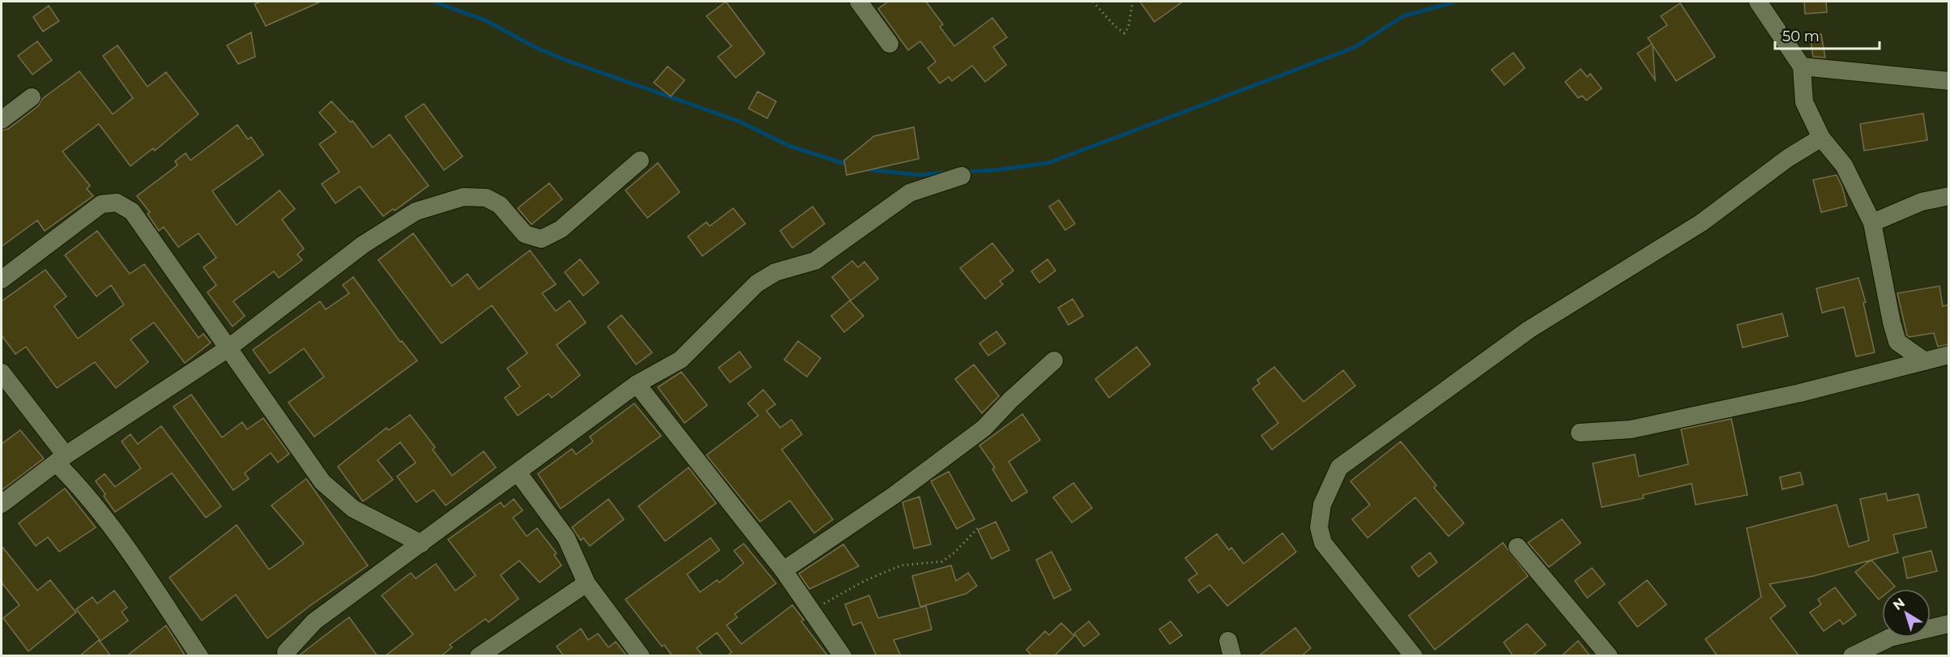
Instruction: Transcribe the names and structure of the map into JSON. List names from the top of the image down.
{
  "scale_bar": "50 m",
  "north": "top left"
}
